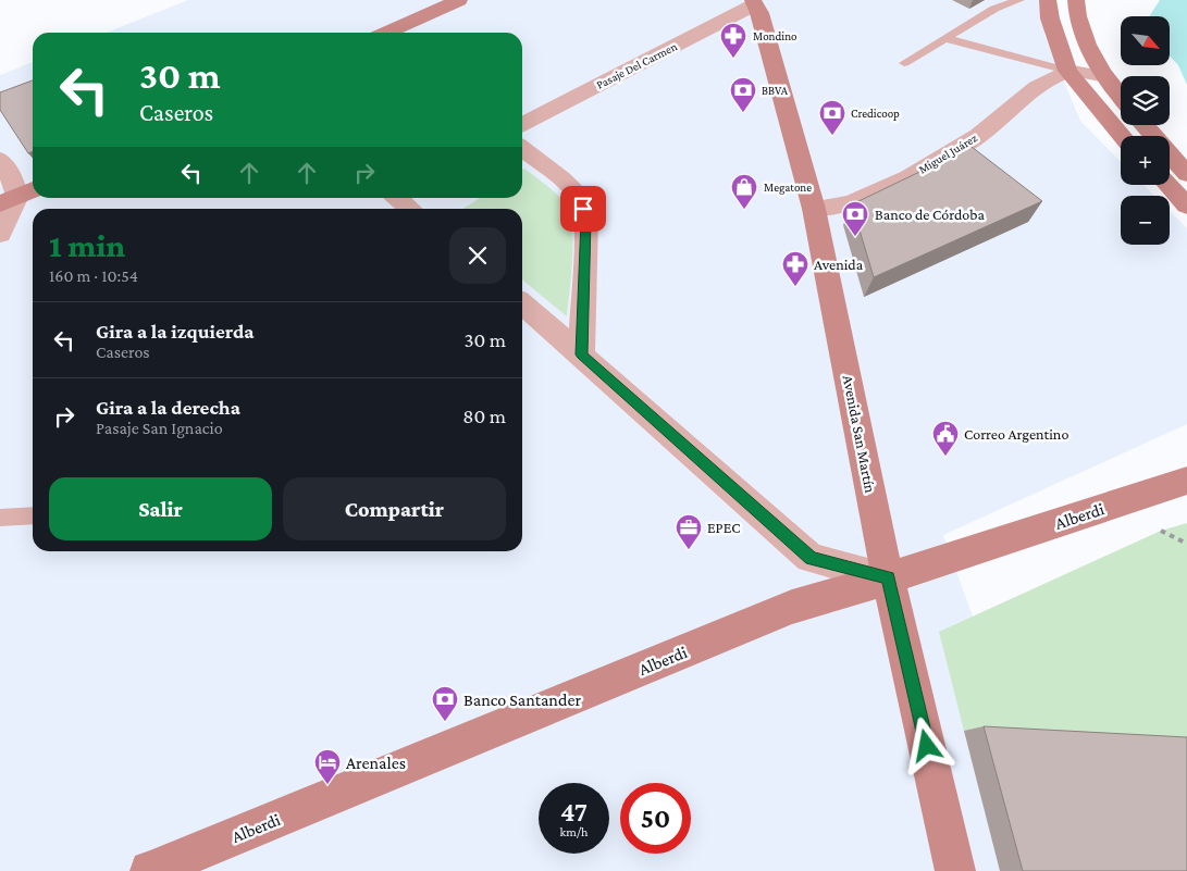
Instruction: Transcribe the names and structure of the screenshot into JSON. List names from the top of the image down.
{
  "streets": {
    "main road": ["Avenida San Martín", "Alberdi"],
    "street": ["Pasaje Del Carmen", "Miguel Juárez"]
  },
  "crossings": [
    ["Pasaje Del Carmen", "Avenida San Martín"],
    ["Miguel Juárez", "Avenida San Martín"],
    ["Avenida San Martín", "Alberdi"]
  ],
  "places": {
    "pharmacy": ["Mondino", "Avenida"],
    "bank": [
      "BBVA",
      "Credicoop",
      "Banco de Córdoba",
      "Banco Santander"
    ],
    "shop": ["Megatone"],
    "public building": ["Correo Argentino"],
    "office": ["EPEC"],
    "hotel": ["Arenales"]
  },
  "north": "bottom right",
  "page": {
    "map_buttons": ["+", "−"],
    "turn": ["30 m", "Caseros"],
    "heading": ["1 min", "160 m · 10:54"],
    "list": [
      {
        "name": "Gira a la izquierda",
        "note": "Caseros",
        "value": "30 m"
      },
      {
        "name": "Gira a la derecha",
        "note": "Pasaje San Ignacio",
        "value": "80 m"
      }
    ],
    "buttons": ["Salir", "Compartir"],
    "speed": "47 km/h",
    "limit": "50"
  }
}
